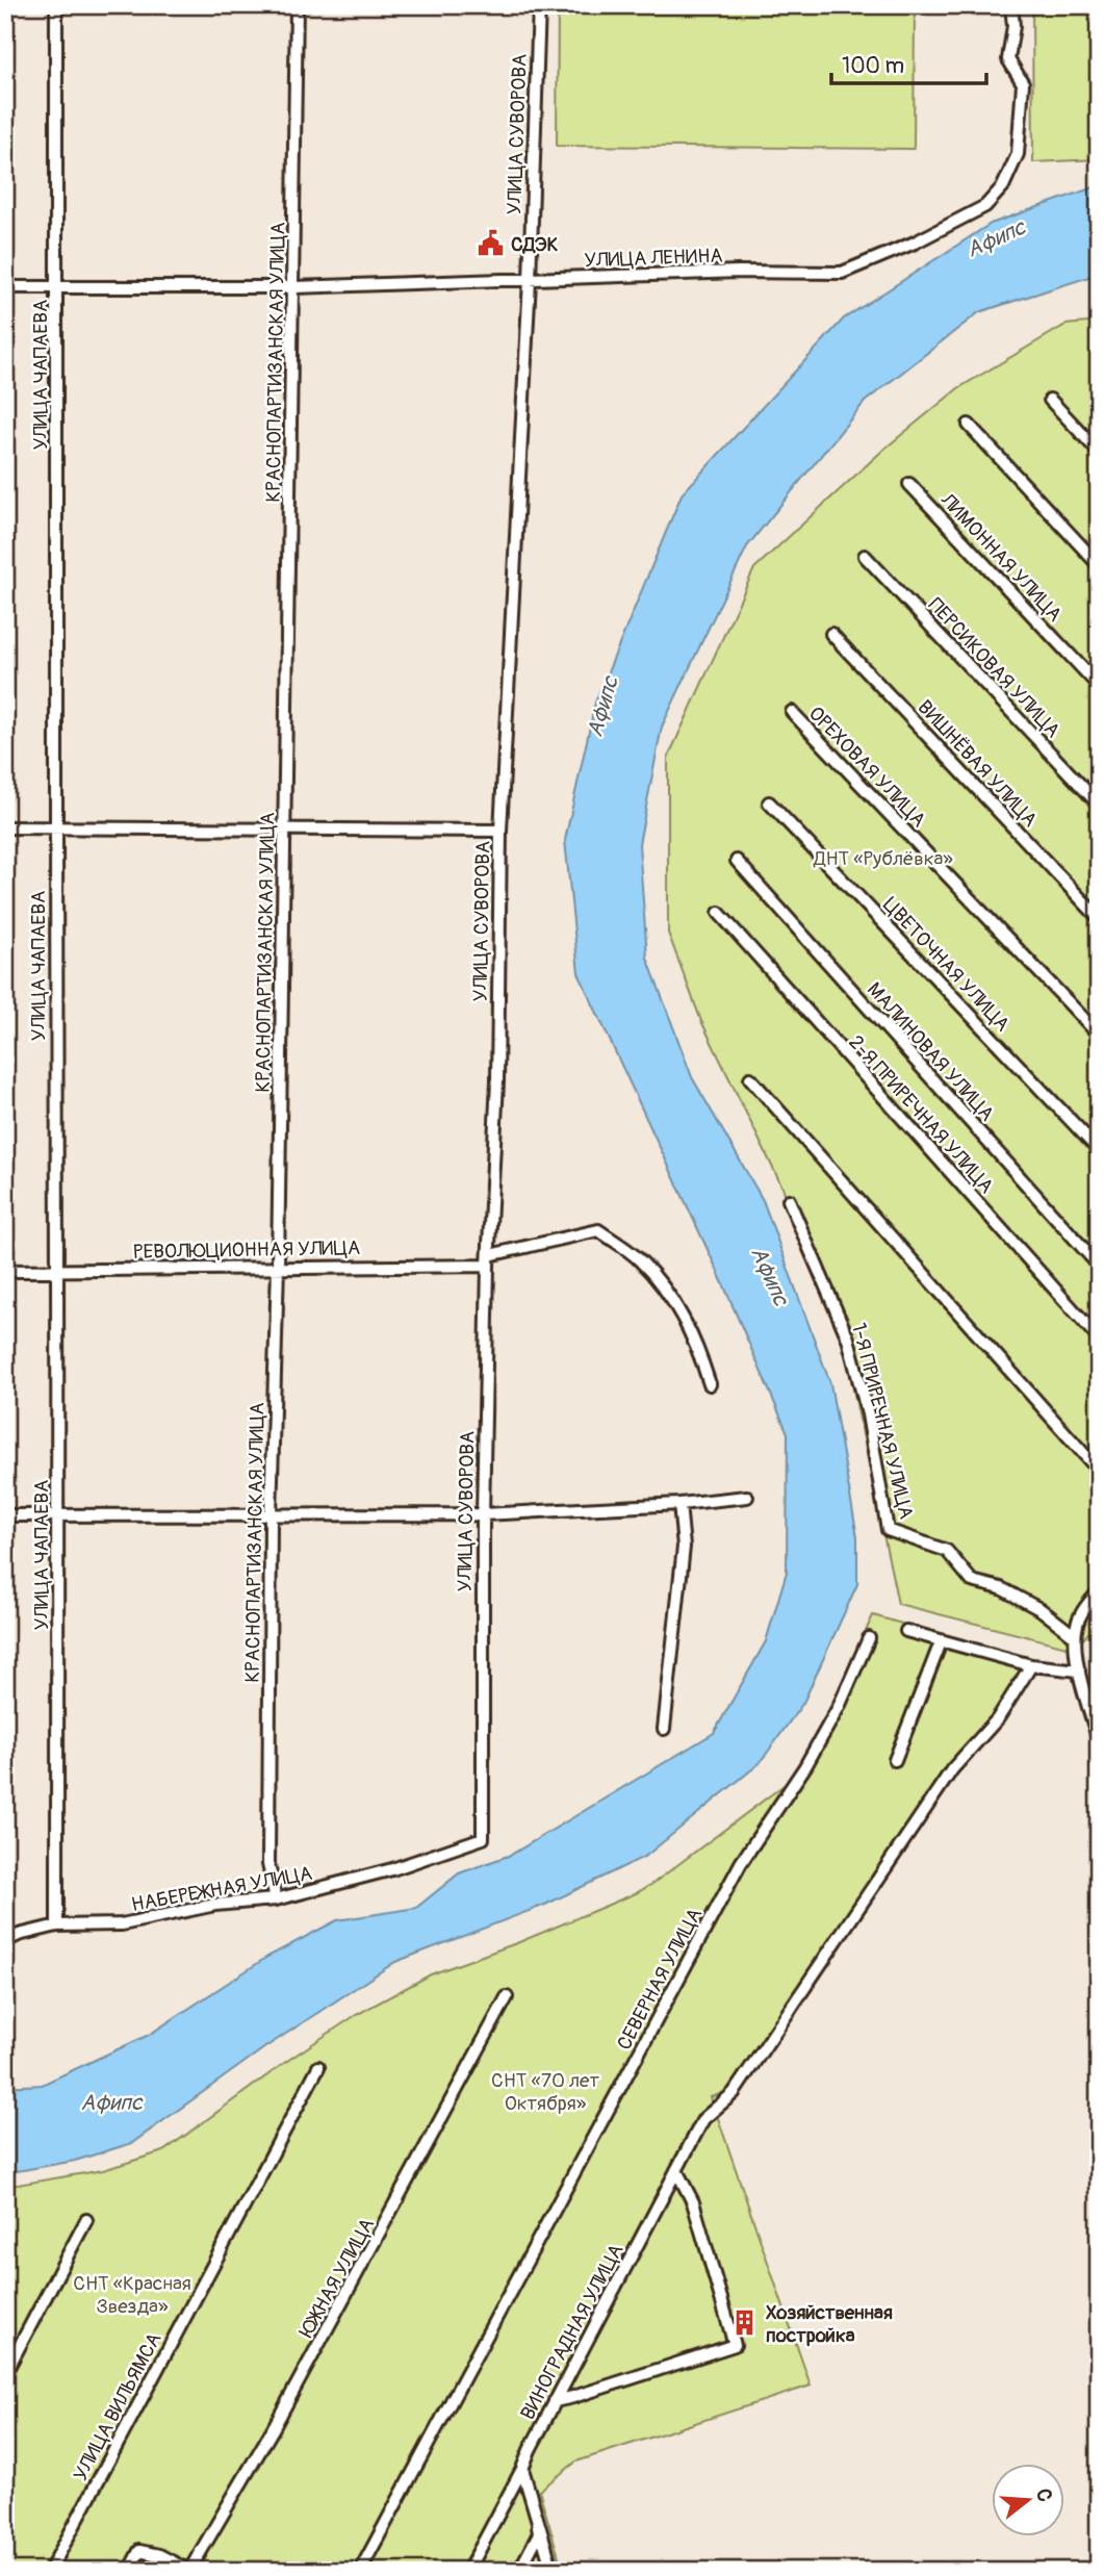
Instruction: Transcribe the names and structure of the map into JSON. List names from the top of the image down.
{
  "streets": {
    "street": [
      "УЛИЦА СУВОРОВА",
      "УЛИЦА ЛЕНИНА",
      "КРАСНОПАРТИЗАНСКАЯ УЛИЦА",
      "УЛИЦА ЧАПАЕВА",
      "ЛИМОННАЯ УЛИЦА",
      "ПЕРСИКОВАЯ УЛИЦА",
      "ВИШНЁВАЯ УЛИЦА",
      "ОРЕХОВАЯ УЛИЦА",
      "ЦВЕТОЧНАЯ УЛИЦА",
      "МАЛИНОВАЯ УЛИЦА",
      "2-Я ПРИРЕЧНАЯ УЛИЦА",
      "РЕВОЛЮЦИОННАЯ УЛИЦА",
      "1-Я ПРИРЕЧНАЯ УЛИЦА",
      "НАБЕРЕЖНАЯ УЛИЦА",
      "СЕВЕРНАЯ УЛИЦА",
      "ЮЖНАЯ УЛИЦА",
      "ВИНОГРАДНАЯ УЛИЦА",
      "УЛИЦА ВИЛЬЯМСА"
    ]
  },
  "crossings": [
    ["УЛИЦА СУВОРОВА", "УЛИЦА ЛЕНИНА"],
    ["УЛИЦА СУВОРОВА", "РЕВОЛЮЦИОННАЯ УЛИЦА"],
    ["УЛИЦА СУВОРОВА", "НАБЕРЕЖНАЯ УЛИЦА"],
    ["УЛИЦА ЛЕНИНА", "КРАСНОПАРТИЗАНСКАЯ УЛИЦА"],
    ["УЛИЦА ЛЕНИНА", "УЛИЦА ЧАПАЕВА"],
    ["КРАСНОПАРТИЗАНСКАЯ УЛИЦА", "РЕВОЛЮЦИОННАЯ УЛИЦА"],
    ["КРАСНОПАРТИЗАНСКАЯ УЛИЦА", "НАБЕРЕЖНАЯ УЛИЦА"],
    ["УЛИЦА ЧАПАЕВА", "РЕВОЛЮЦИОННАЯ УЛИЦА"],
    ["УЛИЦА ЧАПАЕВА", "НАБЕРЕЖНАЯ УЛИЦА"]
  ],
  "water": ["Афипс"],
  "parks": ["ДНТ «Рублёвка»", "СНТ «70 лет Октября»", "СНТ «Красная Звезда»"],
  "places": {
    "public building": ["СДЭК"],
    "building": ["Хозяйственная постройка"]
  },
  "scale_bar": "100 m",
  "north": "right"
}
